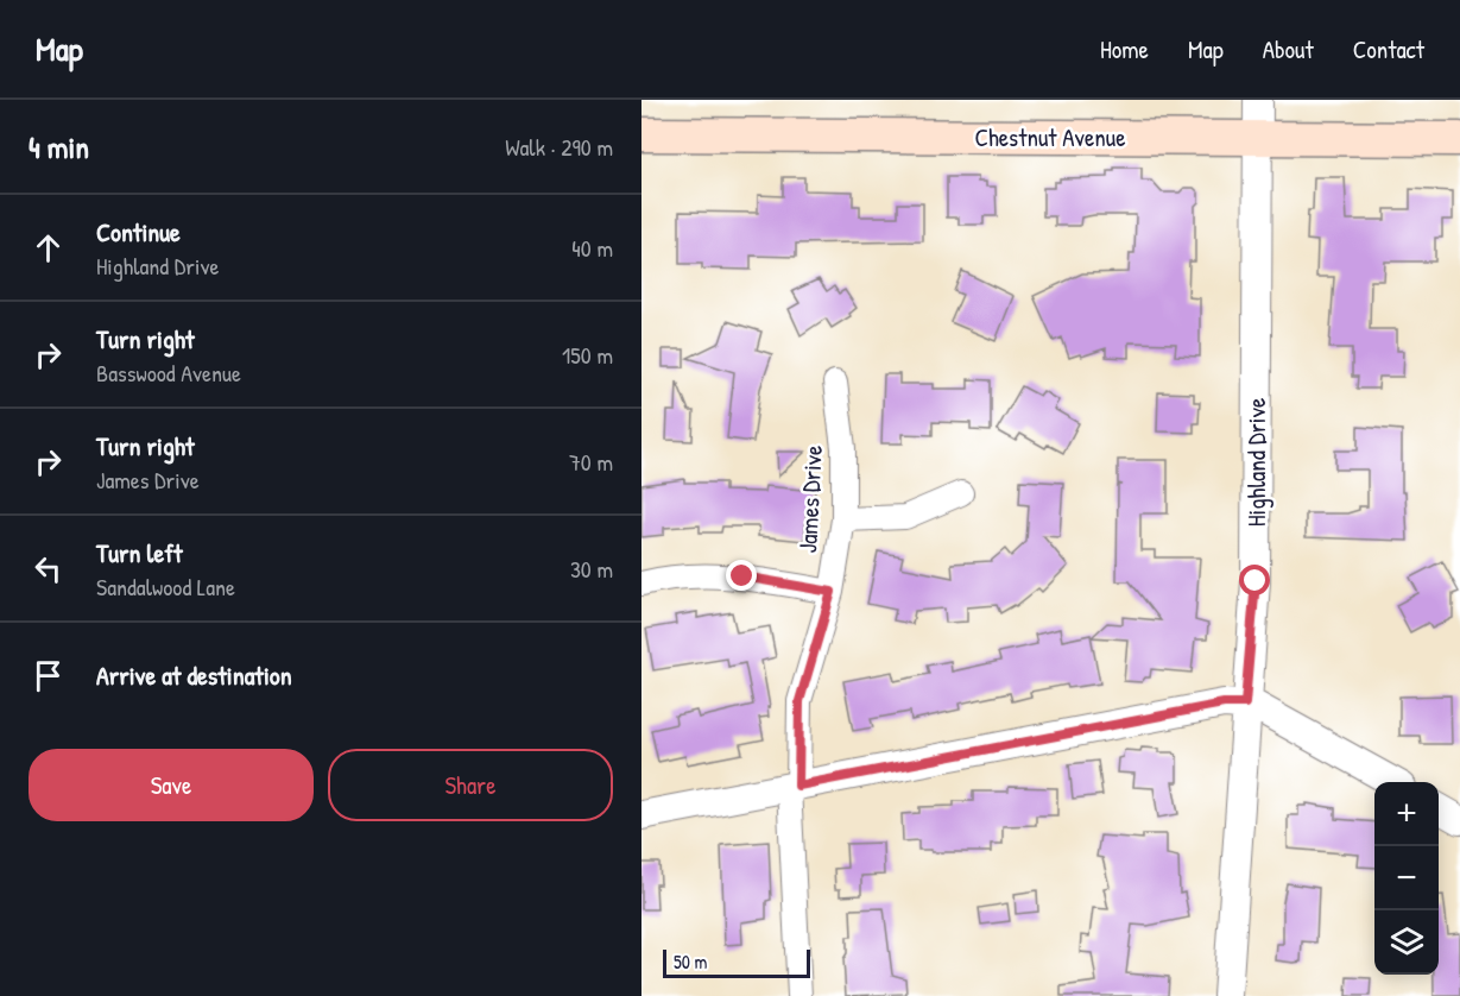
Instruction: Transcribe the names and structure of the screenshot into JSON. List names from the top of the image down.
{
  "streets": {
    "main road": ["Chestnut Avenue"],
    "street": ["Highland Drive", "James Drive"]
  },
  "crossings": [
    ["Chestnut Avenue", "Highland Drive"]
  ],
  "scale_bar": "50 m",
  "page": {
    "header": "Map",
    "nav": [
      "Home",
      "Map",
      "About",
      "Contact"
    ],
    "heading": ["4 min", "Walk · 290 m"],
    "list": [
      ["Continue", "Highland Drive", "40 m"],
      ["Turn right", "Basswood Avenue", "150 m"],
      ["Turn right", "James Drive", "70 m"],
      ["Turn left", "Sandalwood Lane", "30 m"],
      "Arrive at destination"
    ],
    "buttons": ["Save", "Share"],
    "map_buttons": ["+", "−"],
    "scale": "50 m"
  }
}
